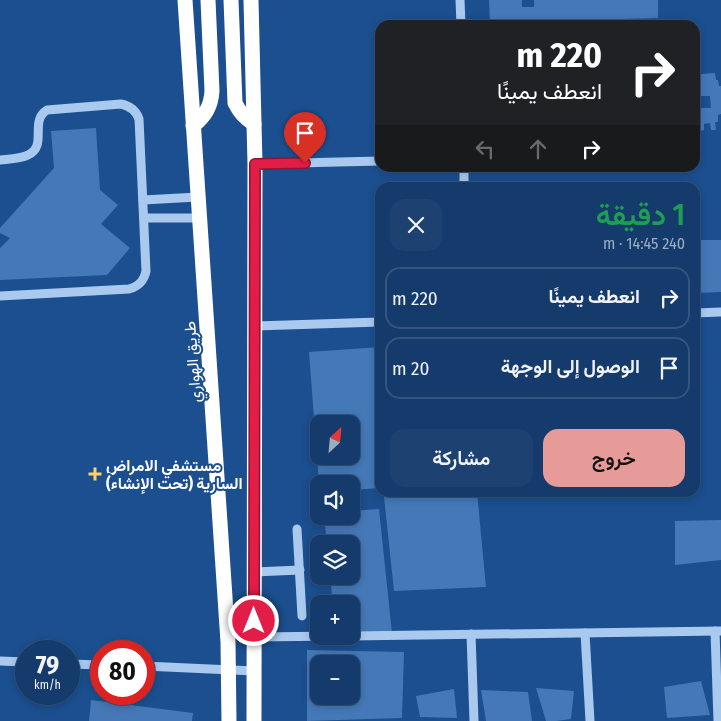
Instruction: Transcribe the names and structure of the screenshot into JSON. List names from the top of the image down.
{
  "streets": {
    "highway": ["طريق الهواري"]
  },
  "places": {
    "health": ["مستشفي الامراض السارية (تحت الإنشاء)"]
  },
  "north": "top right",
  "page": {
    "turn": ["220 m", "انعطف يمينًا"],
    "heading": ["1 دقيقة", "240 m · 14:45"],
    "list": [
      {
        "name": "انعطف يمينًا",
        "value": "220 m"
      },
      {
        "name": "الوصول إلى الوجهة",
        "value": "20 m"
      }
    ],
    "map_buttons": ["+", "−"],
    "buttons": ["خروج", "مشاركة"],
    "speed": "79 km/h",
    "limit": "80"
  }
}
